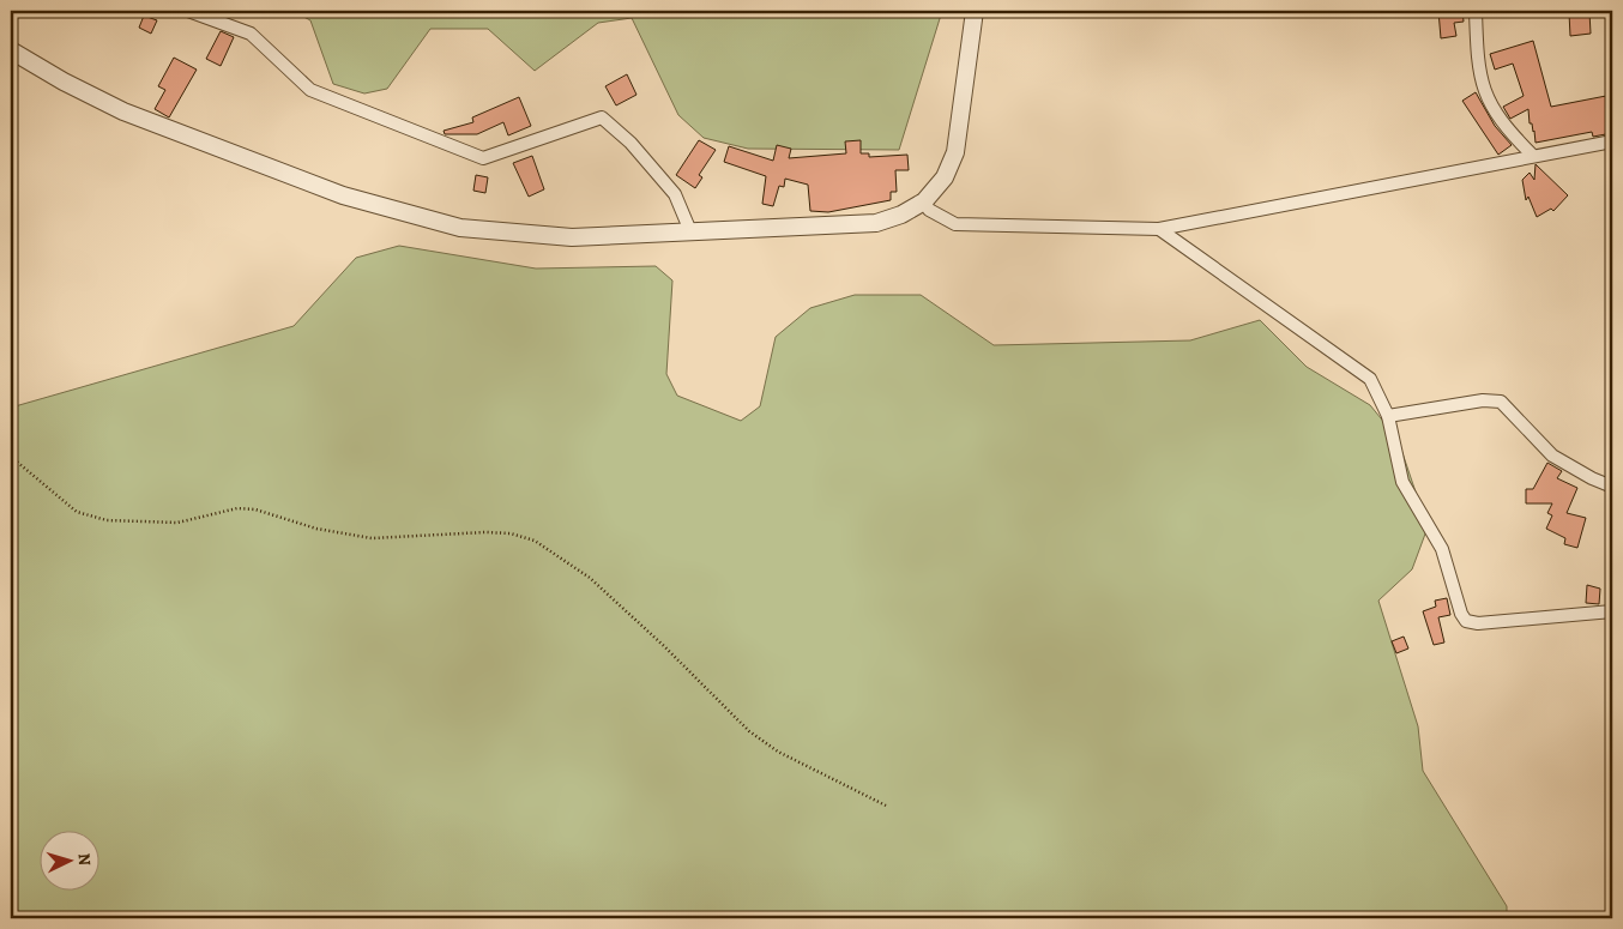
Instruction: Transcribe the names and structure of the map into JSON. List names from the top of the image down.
{
  "north": "right"
}
